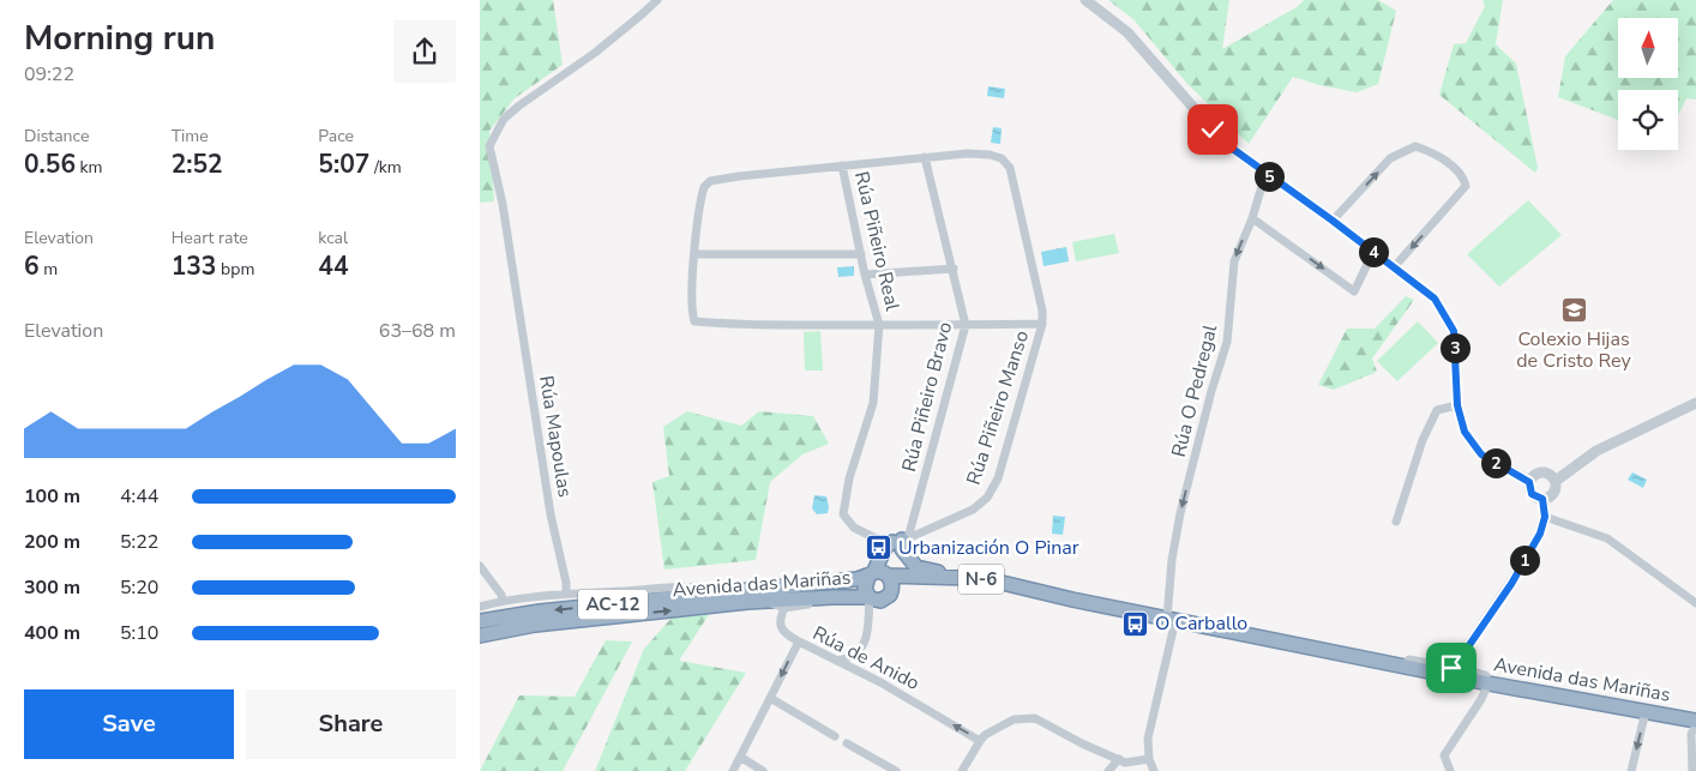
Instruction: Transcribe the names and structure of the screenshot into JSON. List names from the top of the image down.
{
  "streets": {
    "highway": ["N-6", "Avenida das Mariñas", "AC-12"],
    "street": [
      "Rúa Piñeiro Real",
      "Rúa O Pedregal",
      "Rúa Piñeiro Bravo",
      "Rúa Piñeiro Manso",
      "Rúa Mapoulas",
      "Rúa de Anido"
    ]
  },
  "crossings": [
    ["Rúa Piñeiro Real", "Rúa Piñeiro Manso"],
    ["Rúa O Pedregal", "Avenida das Mariñas"],
    ["Rúa Piñeiro Bravo", "Rúa Piñeiro Manso"],
    ["Rúa Mapoulas", "Avenida das Mariñas"],
    ["Avenida das Mariñas", "AC-12"]
  ],
  "one_way": ["Rúa O Pedregal"],
  "places": {
    "school or university": ["Colexio Hijas de Cristo Rey"],
    "bus stop": ["Urbanización O Pinar", "O Carballo"]
  },
  "north": "top",
  "page": {
    "heading": ["Morning run", "09:22"],
    "stats": [
      ["Distance", "0.56 km"],
      ["Time", "2:52"],
      ["Pace", "5:07 /km"],
      ["Elevation", "6 m"],
      ["Heart rate", "133 bpm"],
      ["kcal", "44"]
    ],
    "pins": [
      "5",
      "4",
      "3",
      "2",
      "1"
    ],
    "chart": ["Elevation", "63–68 m"],
    "list": [
      {
        "name": "100 m",
        "note": "4:44"
      },
      {
        "name": "200 m",
        "note": "5:22"
      },
      {
        "name": "300 m",
        "note": "5:20"
      },
      {
        "name": "400 m",
        "note": "5:10"
      }
    ],
    "buttons": ["Save", "Share"]
  }
}
